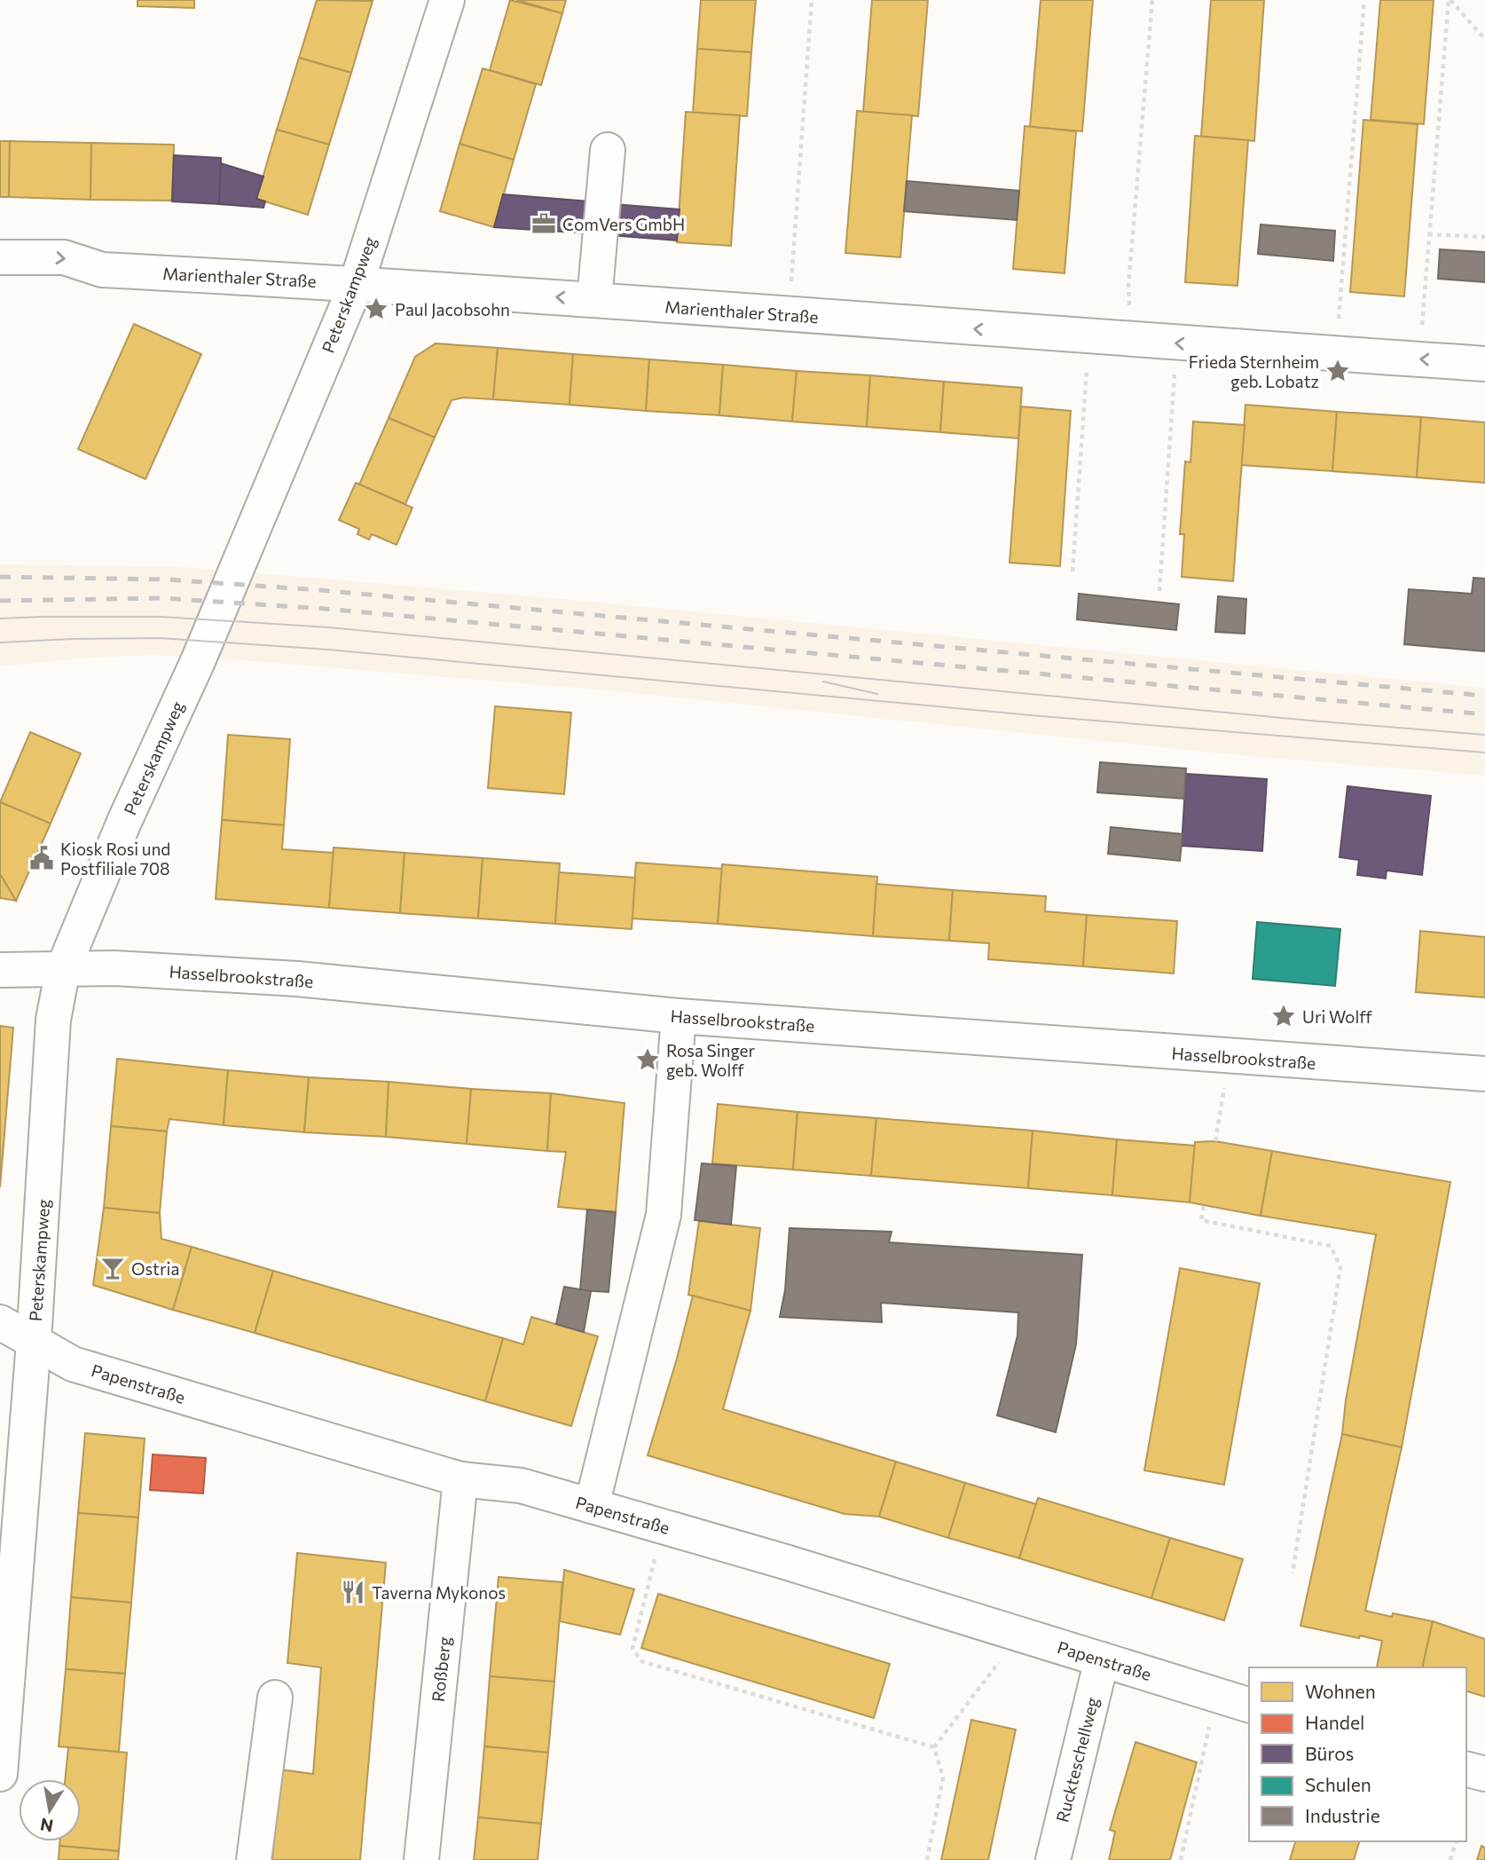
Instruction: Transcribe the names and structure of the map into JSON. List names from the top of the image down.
{
  "streets": {
    "street": [
      "Marienthaler Straße",
      "Peterskampweg",
      "Hasselbrookstraße",
      "Papenstraße",
      "Roßberg",
      "Ruckteschellweg"
    ]
  },
  "crossings": [
    ["Marienthaler Straße", "Peterskampweg"],
    ["Peterskampweg", "Hasselbrookstraße"],
    ["Peterskampweg", "Papenstraße"],
    ["Papenstraße", "Roßberg"],
    ["Papenstraße", "Ruckteschellweg"]
  ],
  "places": {
    "office": ["ComVers GmbH"],
    "place": [
      "Paul Jacobsohn",
      "Frieda Sternheim geb. Lobatz",
      "Uri Wolff",
      "Rosa Singer geb. Wolff"
    ],
    "public building": ["Kiosk Rosi und Postfiliale 708"],
    "bar": ["Ostria"],
    "restaurant": ["Taverna Mykonos"]
  },
  "legend": [
    "Wohnen",
    "Handel",
    "Büros",
    "Schulen",
    "Industrie"
  ],
  "north": "bottom"
}
